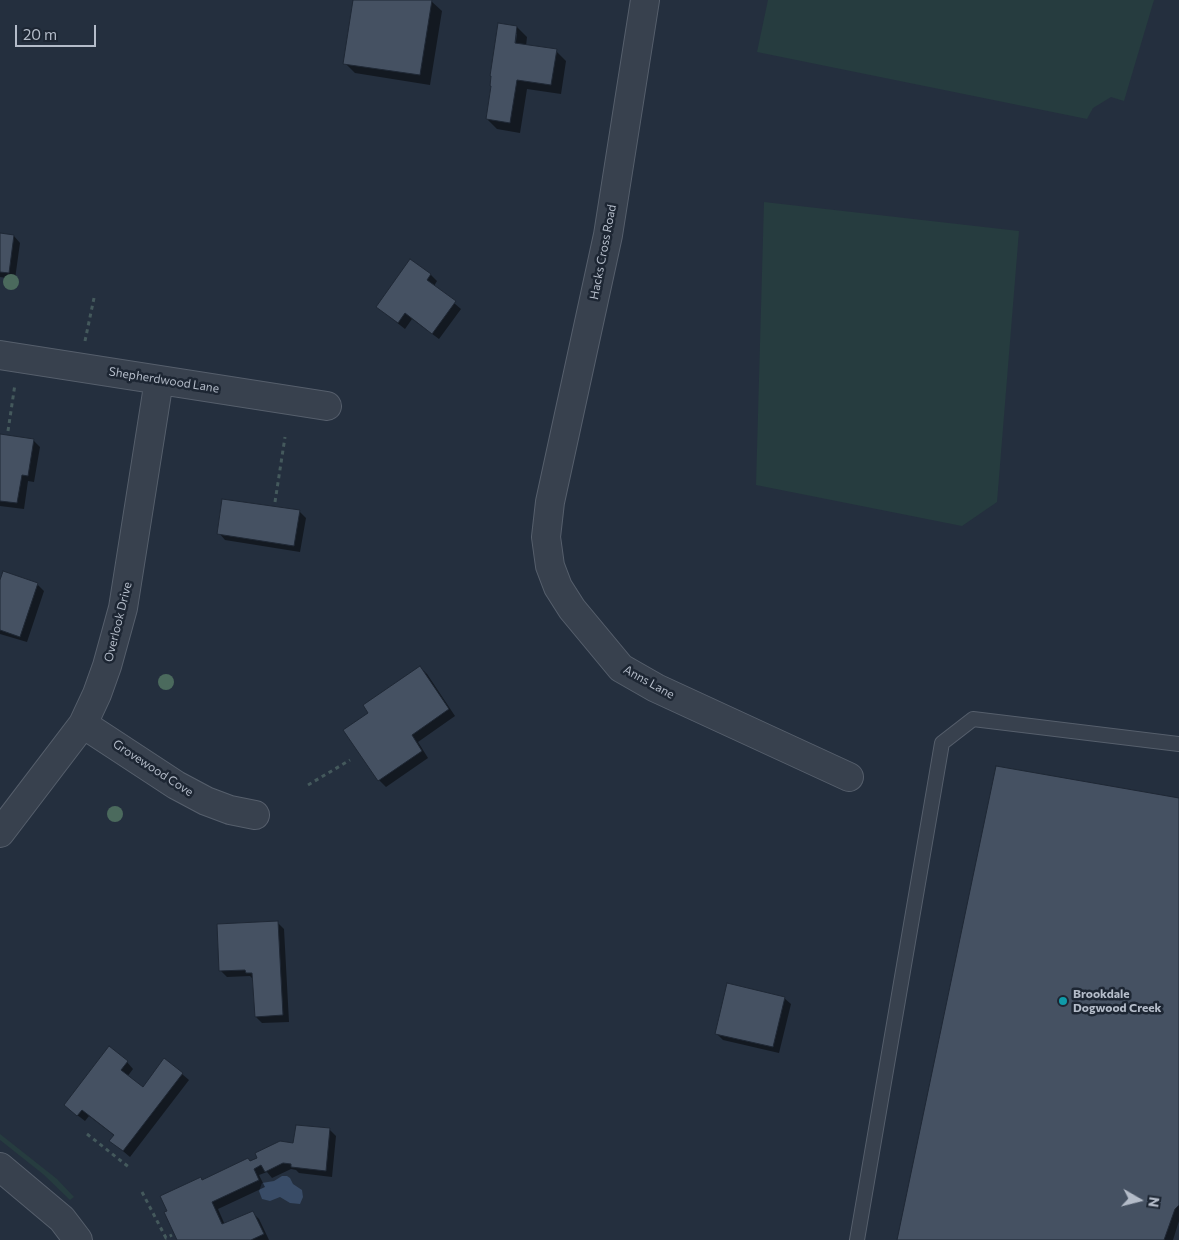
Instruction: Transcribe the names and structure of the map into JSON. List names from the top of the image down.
{
  "streets": {
    "street": [
      "Hacks Cross Road",
      "Shepherdwood Lane",
      "Overlook Drive",
      "Anns Lane",
      "Grovewood Cove"
    ]
  },
  "crossings": [
    ["Hacks Cross Road", "Anns Lane"],
    ["Shepherdwood Lane", "Overlook Drive"],
    ["Overlook Drive", "Grovewood Cove"]
  ],
  "places": ["Brookdale Dogwood Creek"],
  "scale_bar": "20 m",
  "north": "right"
}
